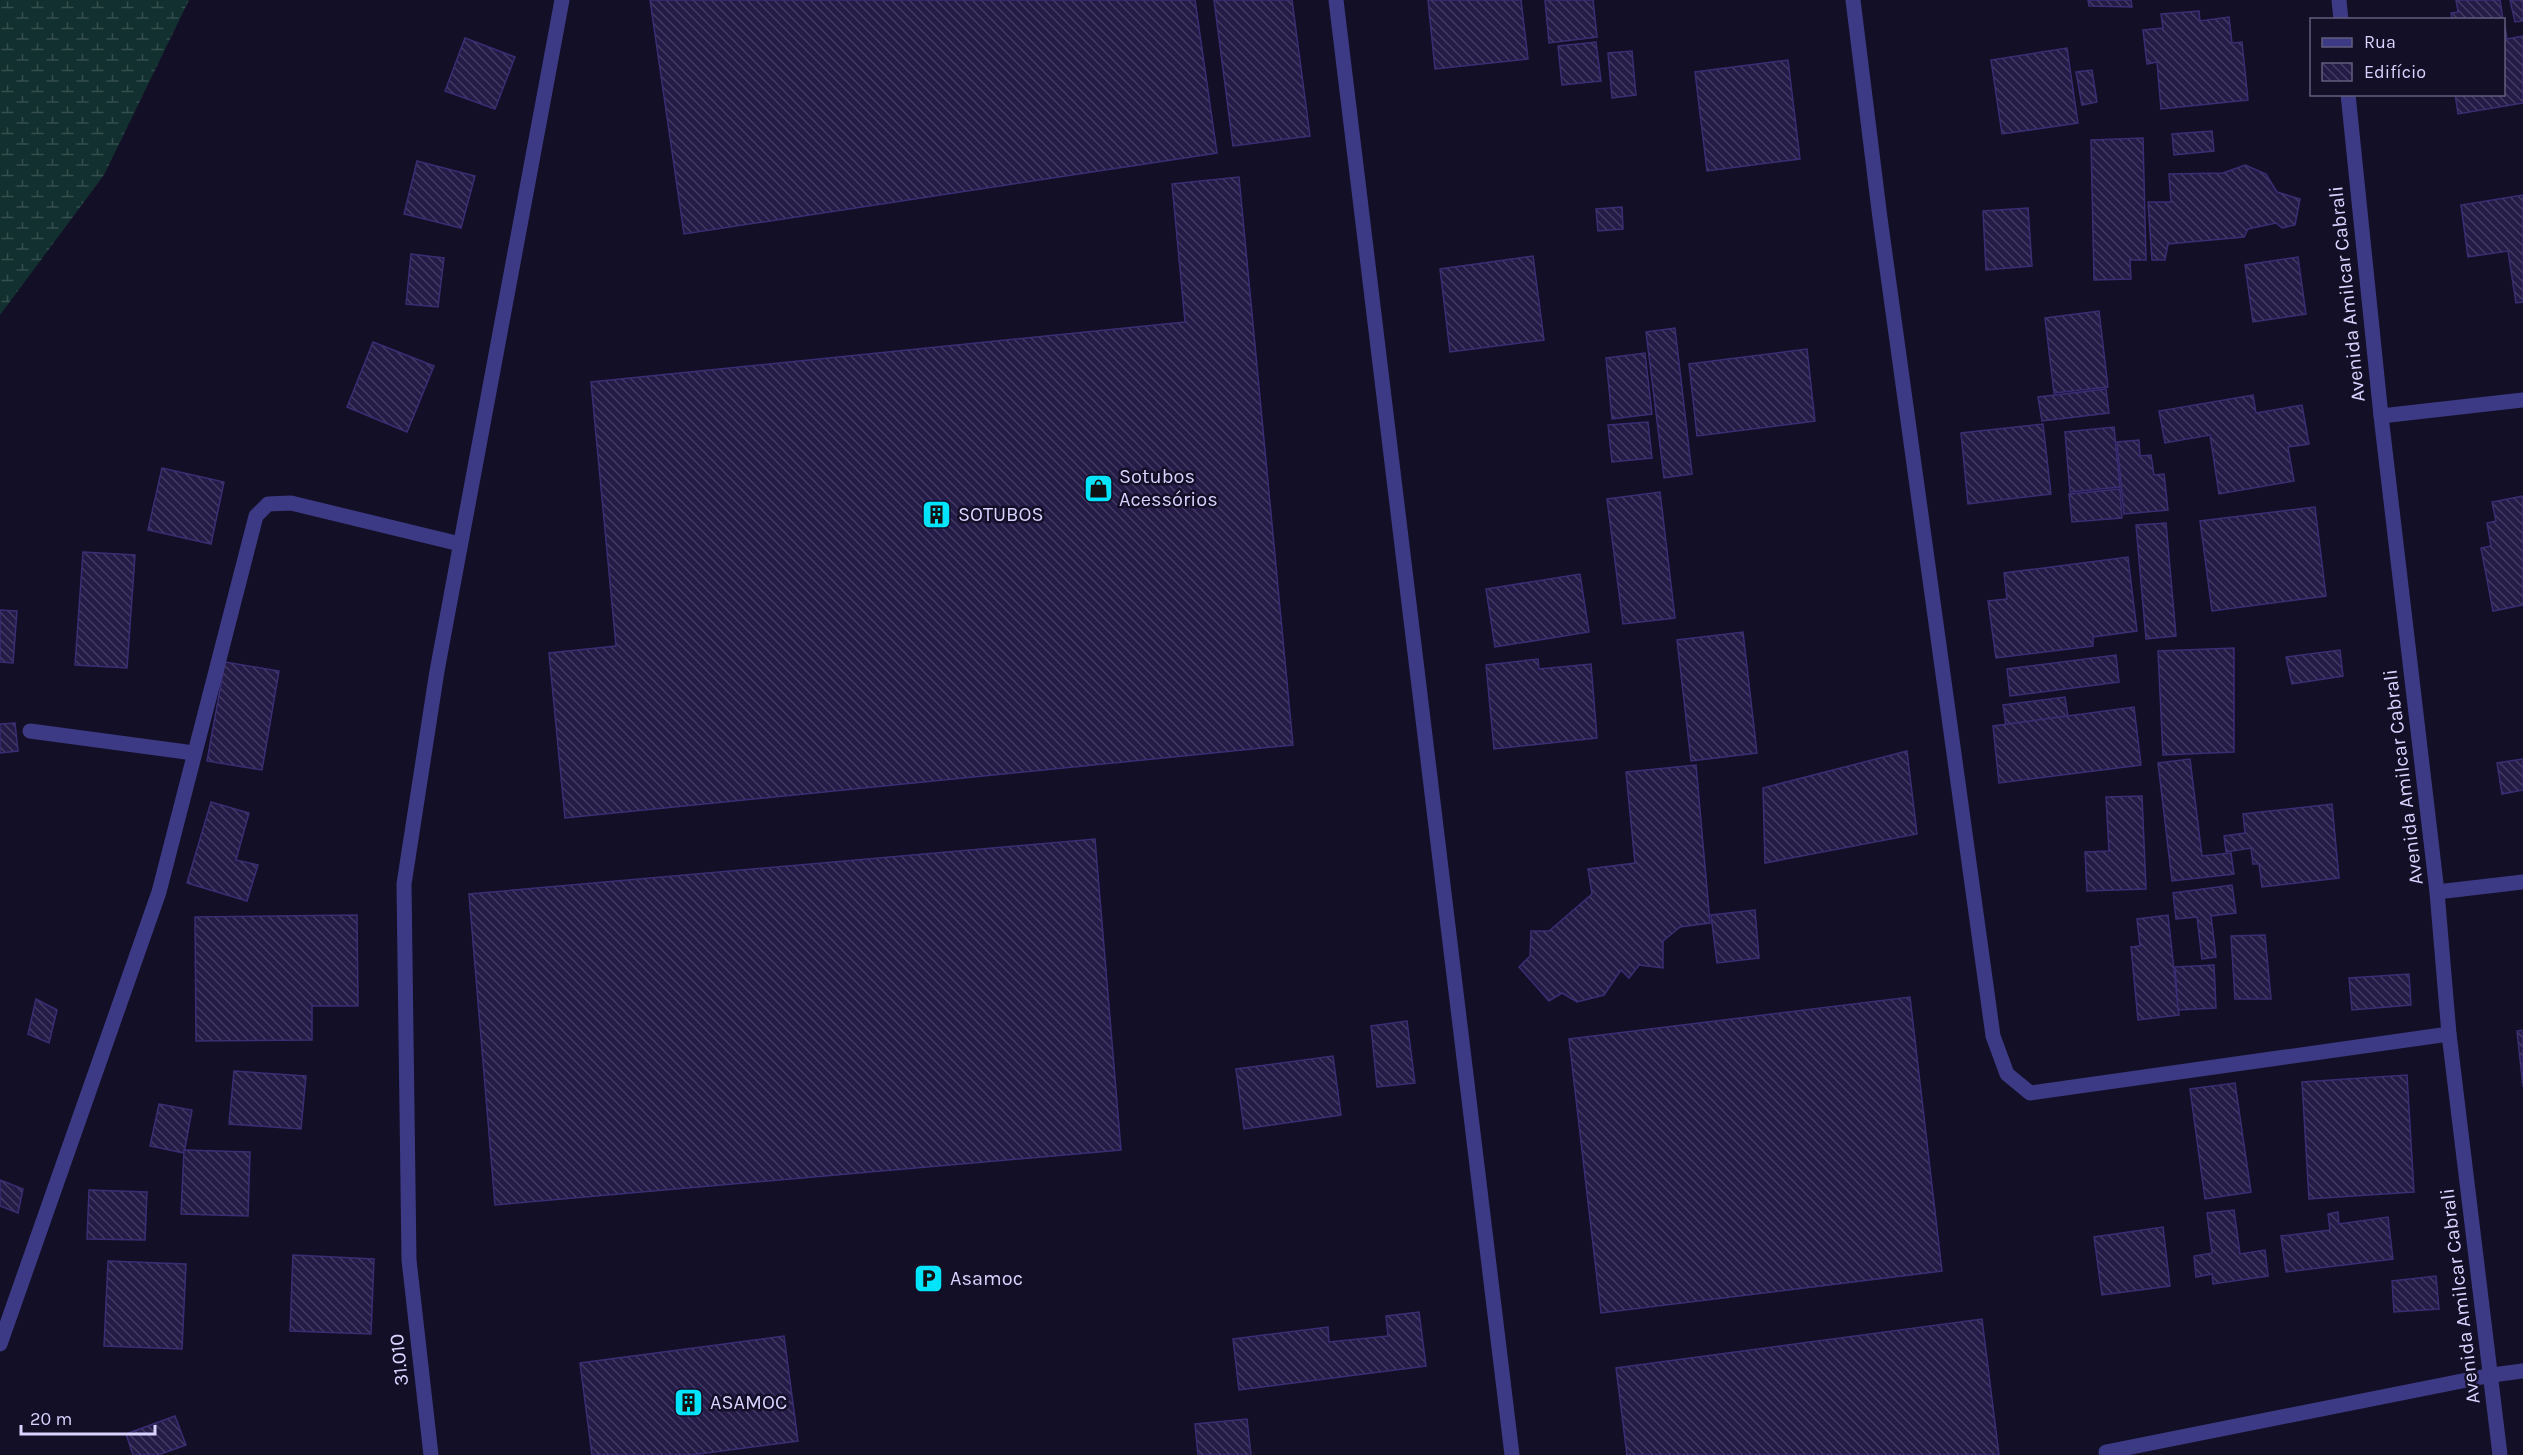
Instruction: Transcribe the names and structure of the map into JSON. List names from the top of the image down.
{
  "streets": {
    "street": ["Avenida Amilcar Cabrali", "31.010"]
  },
  "places": {
    "shop": ["Sotubos Acessórios"],
    "building": ["SOTUBOS", "ASAMOC"],
    "parking": ["Asamoc"]
  },
  "legend": ["Rua", "Edifício"],
  "scale_bar": "20 m"
}
